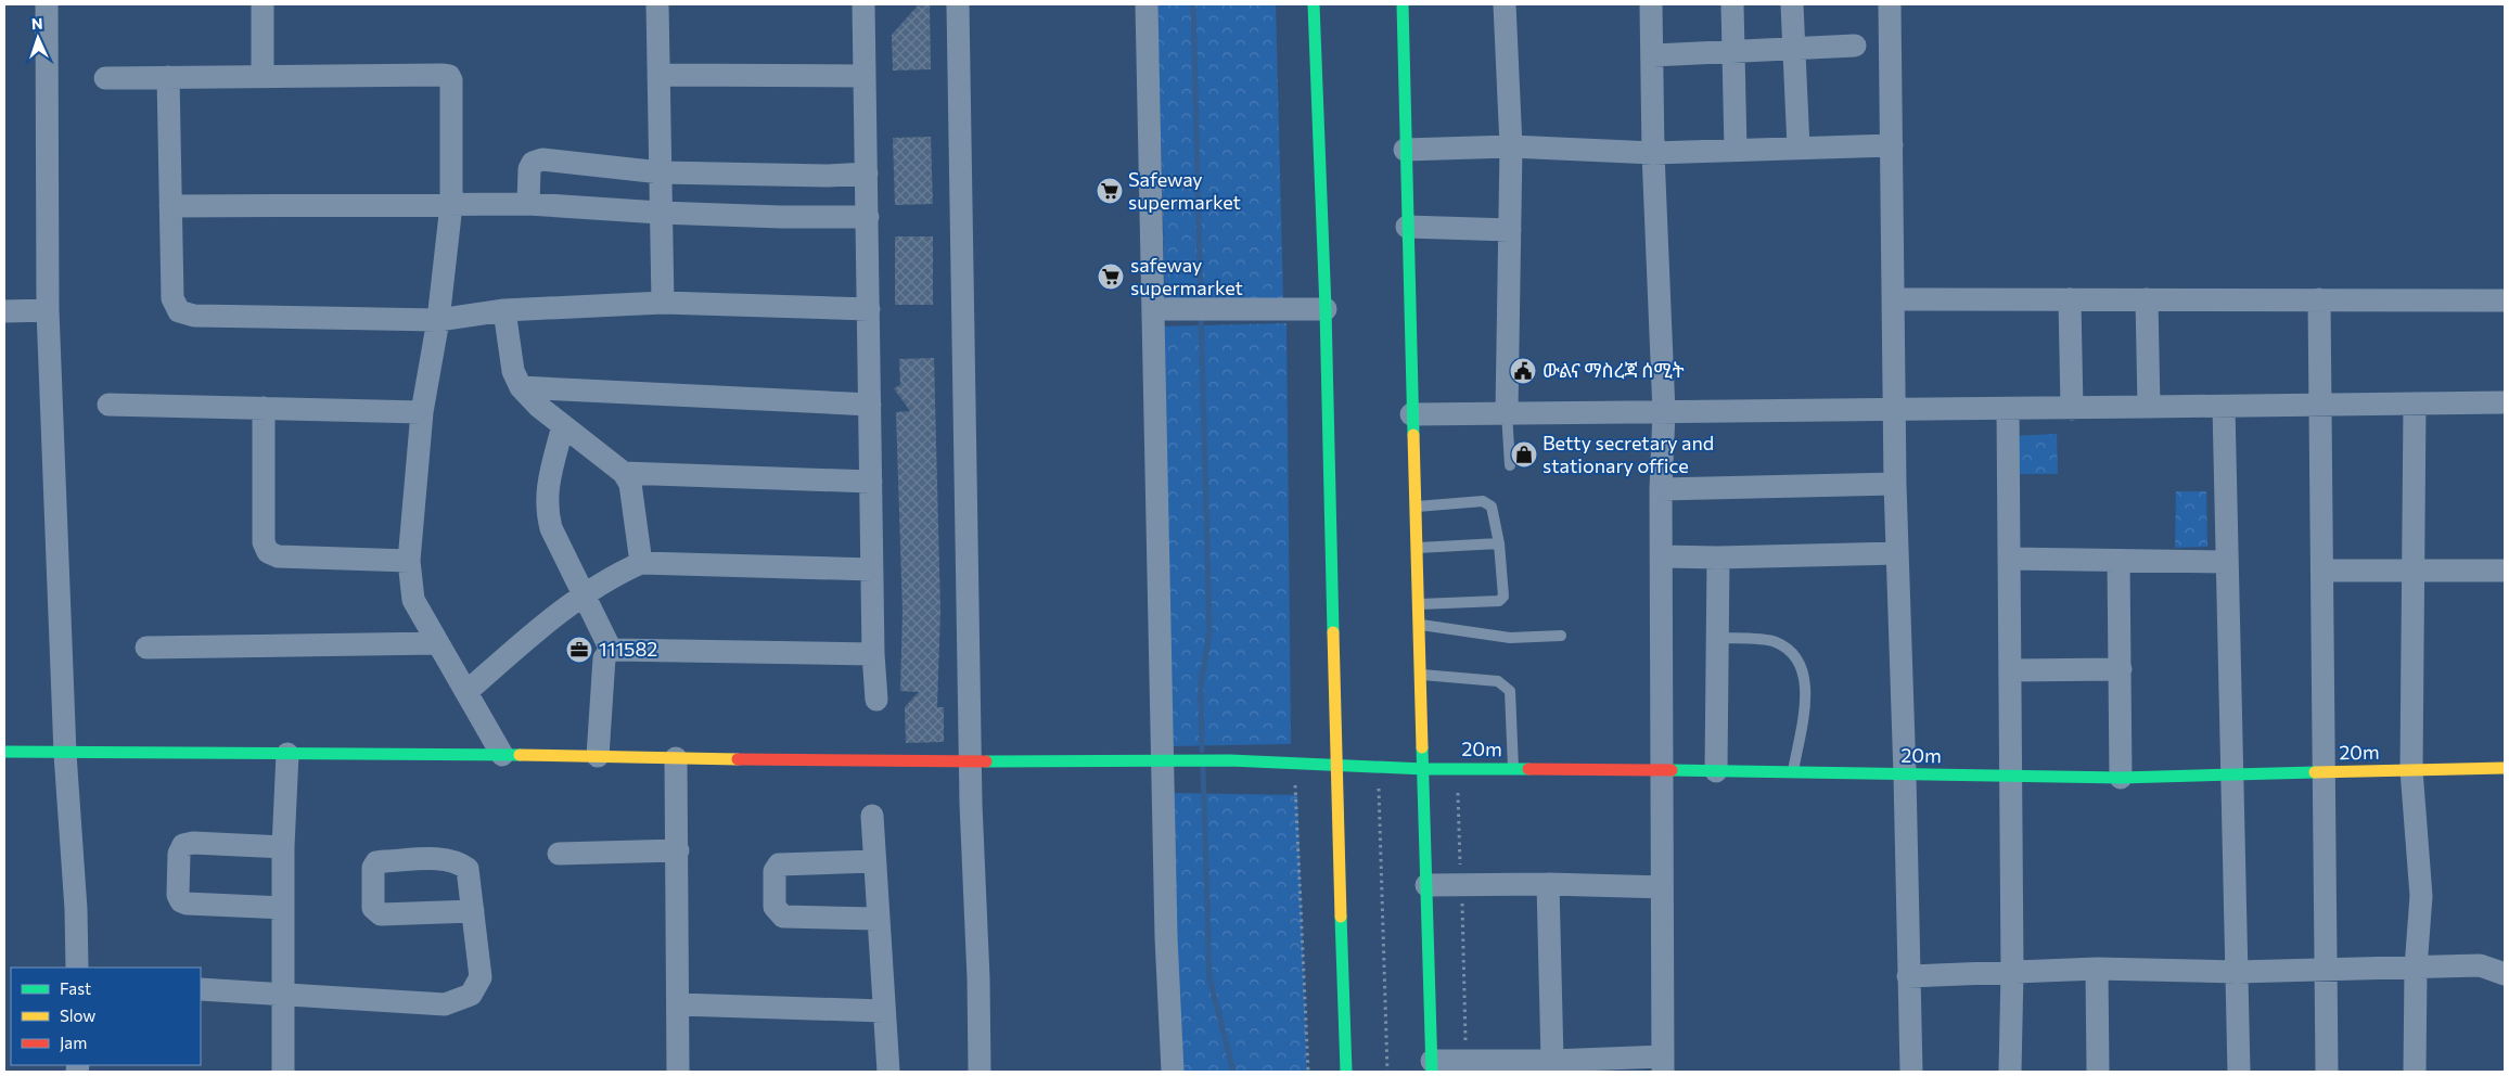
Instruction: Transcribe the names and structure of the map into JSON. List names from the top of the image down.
{
  "streets": {
    "street": ["20m"]
  },
  "places": {
    "supermarket": ["Safeway supermarket", "safeway supermarket"],
    "public building": ["ውልና ማስረጃ ሰሚት"],
    "shop": ["Betty secretary and stationary office"],
    "office": ["111582"]
  },
  "legend": ["Fast", "Slow", "Jam"],
  "north": "top"
}
